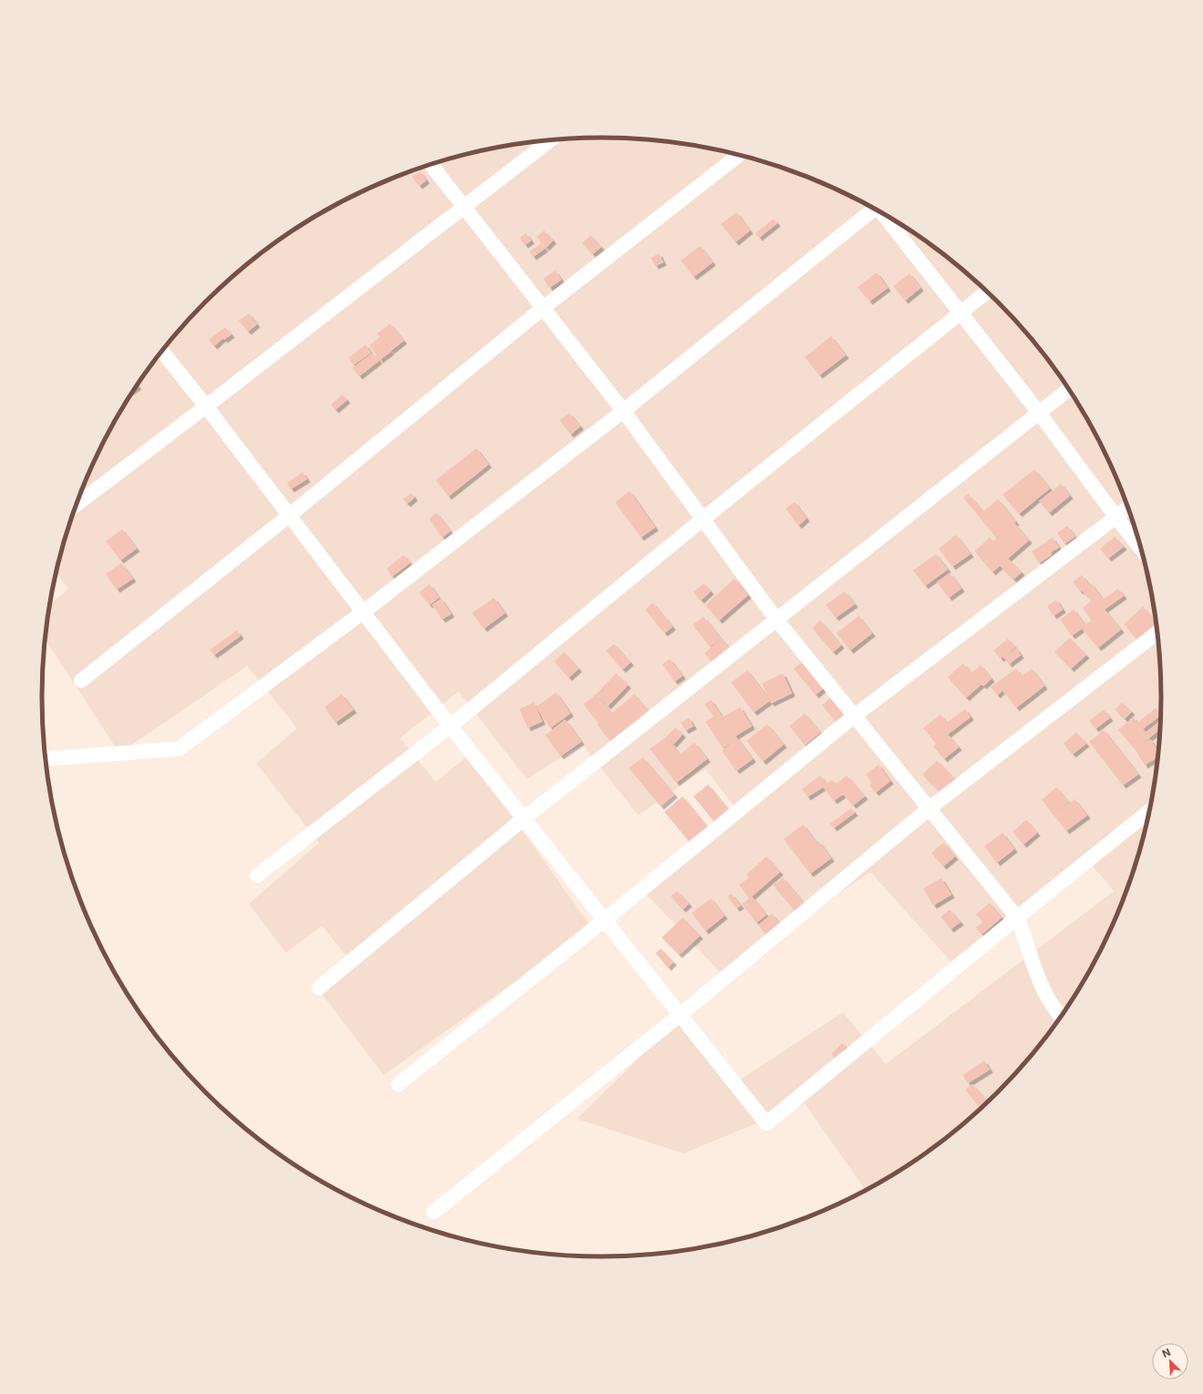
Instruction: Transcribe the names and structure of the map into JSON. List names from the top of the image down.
{
  "north": "top left"
}
